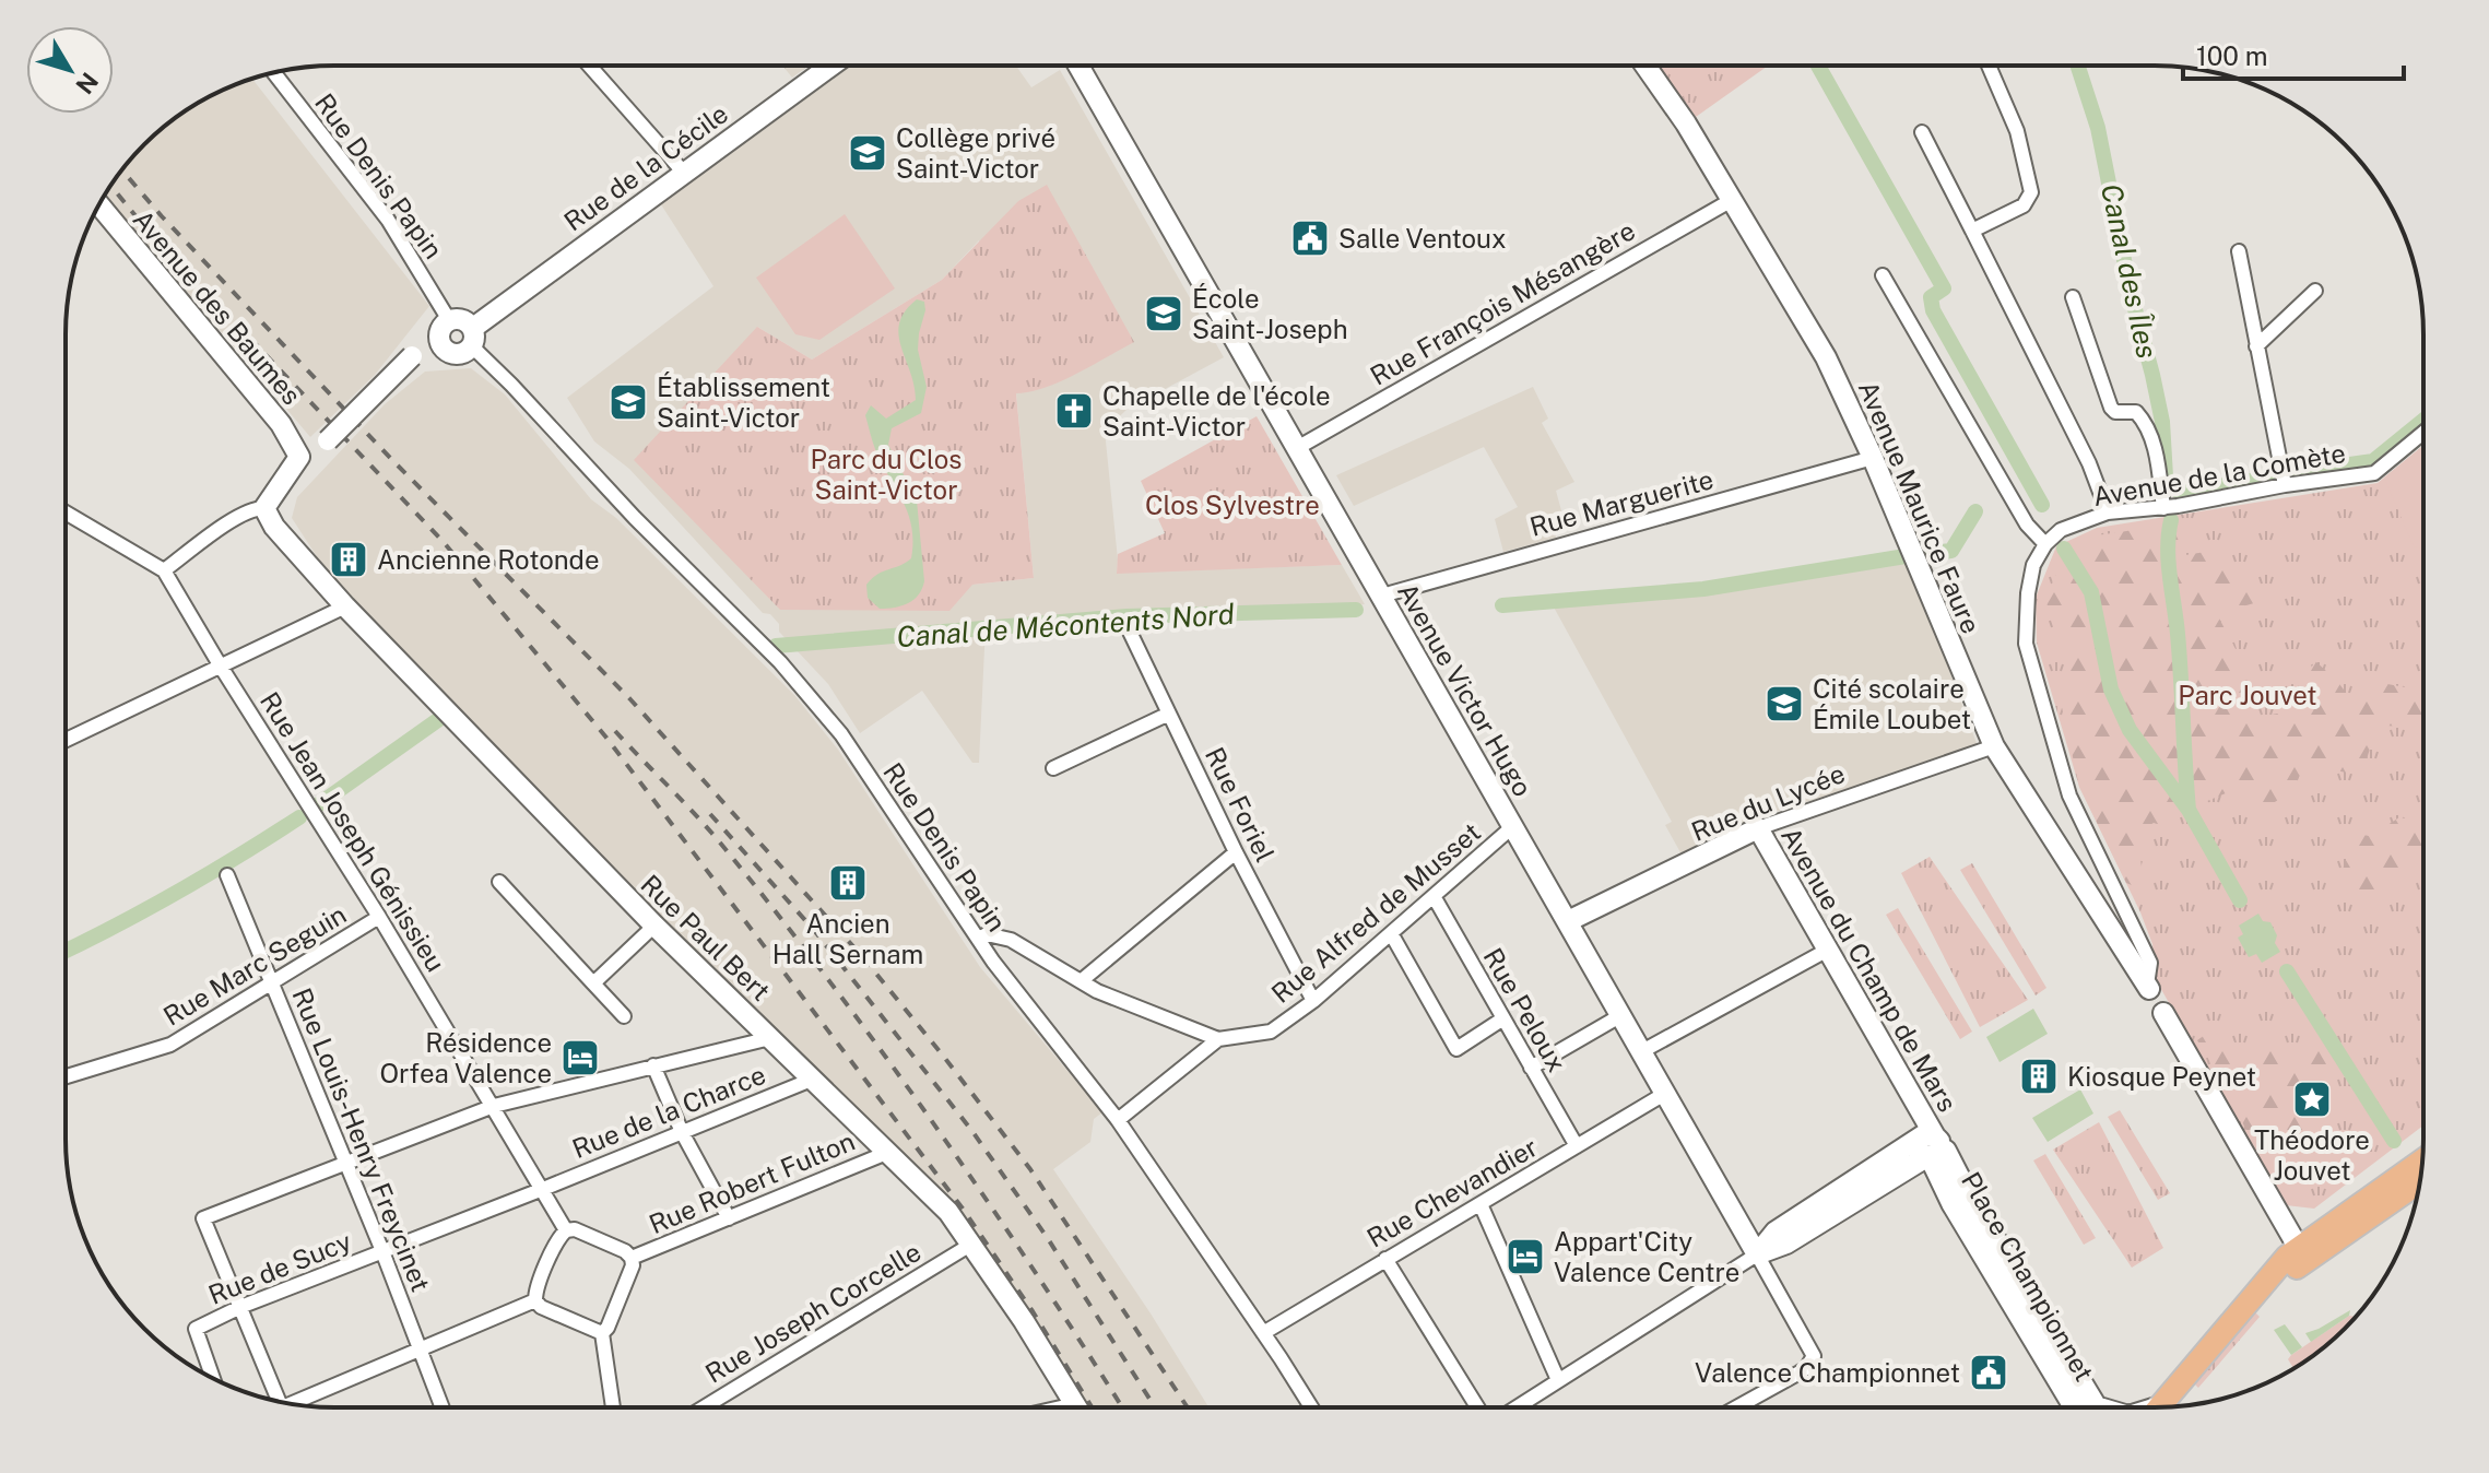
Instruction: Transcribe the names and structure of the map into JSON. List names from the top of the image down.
{
  "streets": {
    "street": [
      "Rue de la Cécile",
      "Rue Denis Papin",
      "Rue François Mésangère",
      "Avenue des Baumes",
      "Avenue de la Comète",
      "Rue Marguerite",
      "Avenue Maurice Faure",
      "Avenue Victor Hugo",
      "Rue du Lycée",
      "Rue Foriel",
      "Rue Jean Joseph Génissieu",
      "Rue Alfred de Musset",
      "Rue Paul Bert",
      "Rue Marc Seguin",
      "Avenue du Champ de Mars",
      "Rue Peloux",
      "Rue de la Charce",
      "Rue Louis-Henry Freycinet",
      "Rue Robert Fulton",
      "Rue Chevandier",
      "Rue de Sucy",
      "Place Championnet",
      "Rue Joseph Corcelle"
    ]
  },
  "crossings": [
    ["Rue de la Cécile", "Rue Denis Papin"],
    ["Rue Denis Papin", "Rue Alfred de Musset"],
    ["Rue Denis Papin", "Rue Chevandier"],
    ["Rue François Mésangère", "Avenue Maurice Faure"],
    ["Rue François Mésangère", "Avenue Victor Hugo"],
    ["Rue Marguerite", "Avenue Maurice Faure"],
    ["Rue Marguerite", "Avenue Victor Hugo"],
    ["Avenue Maurice Faure", "Rue du Lycée"],
    ["Avenue Victor Hugo", "Rue du Lycée"],
    ["Avenue Victor Hugo", "Rue Alfred de Musset"],
    ["Avenue Victor Hugo", "Rue Chevandier"],
    ["Rue du Lycée", "Avenue du Champ de Mars"],
    ["Rue Foriel", "Rue Alfred de Musset"],
    ["Rue Jean Joseph Génissieu", "Rue Marc Seguin"],
    ["Rue Jean Joseph Génissieu", "Rue de la Charce"],
    ["Rue Jean Joseph Génissieu", "Rue Robert Fulton"],
    ["Rue Jean Joseph Génissieu", "Rue de Sucy"],
    ["Rue Alfred de Musset", "Rue Peloux"],
    ["Rue Paul Bert", "Rue de la Charce"],
    ["Rue Paul Bert", "Rue Robert Fulton"],
    ["Rue Paul Bert", "Rue Joseph Corcelle"],
    ["Rue Marc Seguin", "Rue Louis-Henry Freycinet"],
    ["Avenue du Champ de Mars", "Place Championnet"],
    ["Rue Peloux", "Rue Chevandier"],
    ["Rue de la Charce", "Rue de Sucy"],
    ["Rue Louis-Henry Freycinet", "Rue de Sucy"]
  ],
  "water": ["Canal des Îles", "Canal de Mécontents Nord"],
  "parks": ["Parc du Clos Saint-Victor", "Clos Sylvestre", "Parc Jouvet"],
  "places": {
    "school or university": [
      "Collège privé Saint-Victor",
      "École Saint-Joseph",
      "Établissement Saint-Victor",
      "Cité scolaire Émile Loubet"
    ],
    "public building": ["Salle Ventoux", "Valence Championnet"],
    "church": ["Chapelle de l'école Saint-Victor"],
    "building": ["Ancienne Rotonde", "Ancien Hall Sernam", "Kiosque Peynet"],
    "hotel": ["Résidence Orfea Valence", "Appart'City Valence Centre"],
    "place": ["Théodore Jouvet"]
  },
  "scale_bar": "100 m",
  "north": "bottom right"
}
